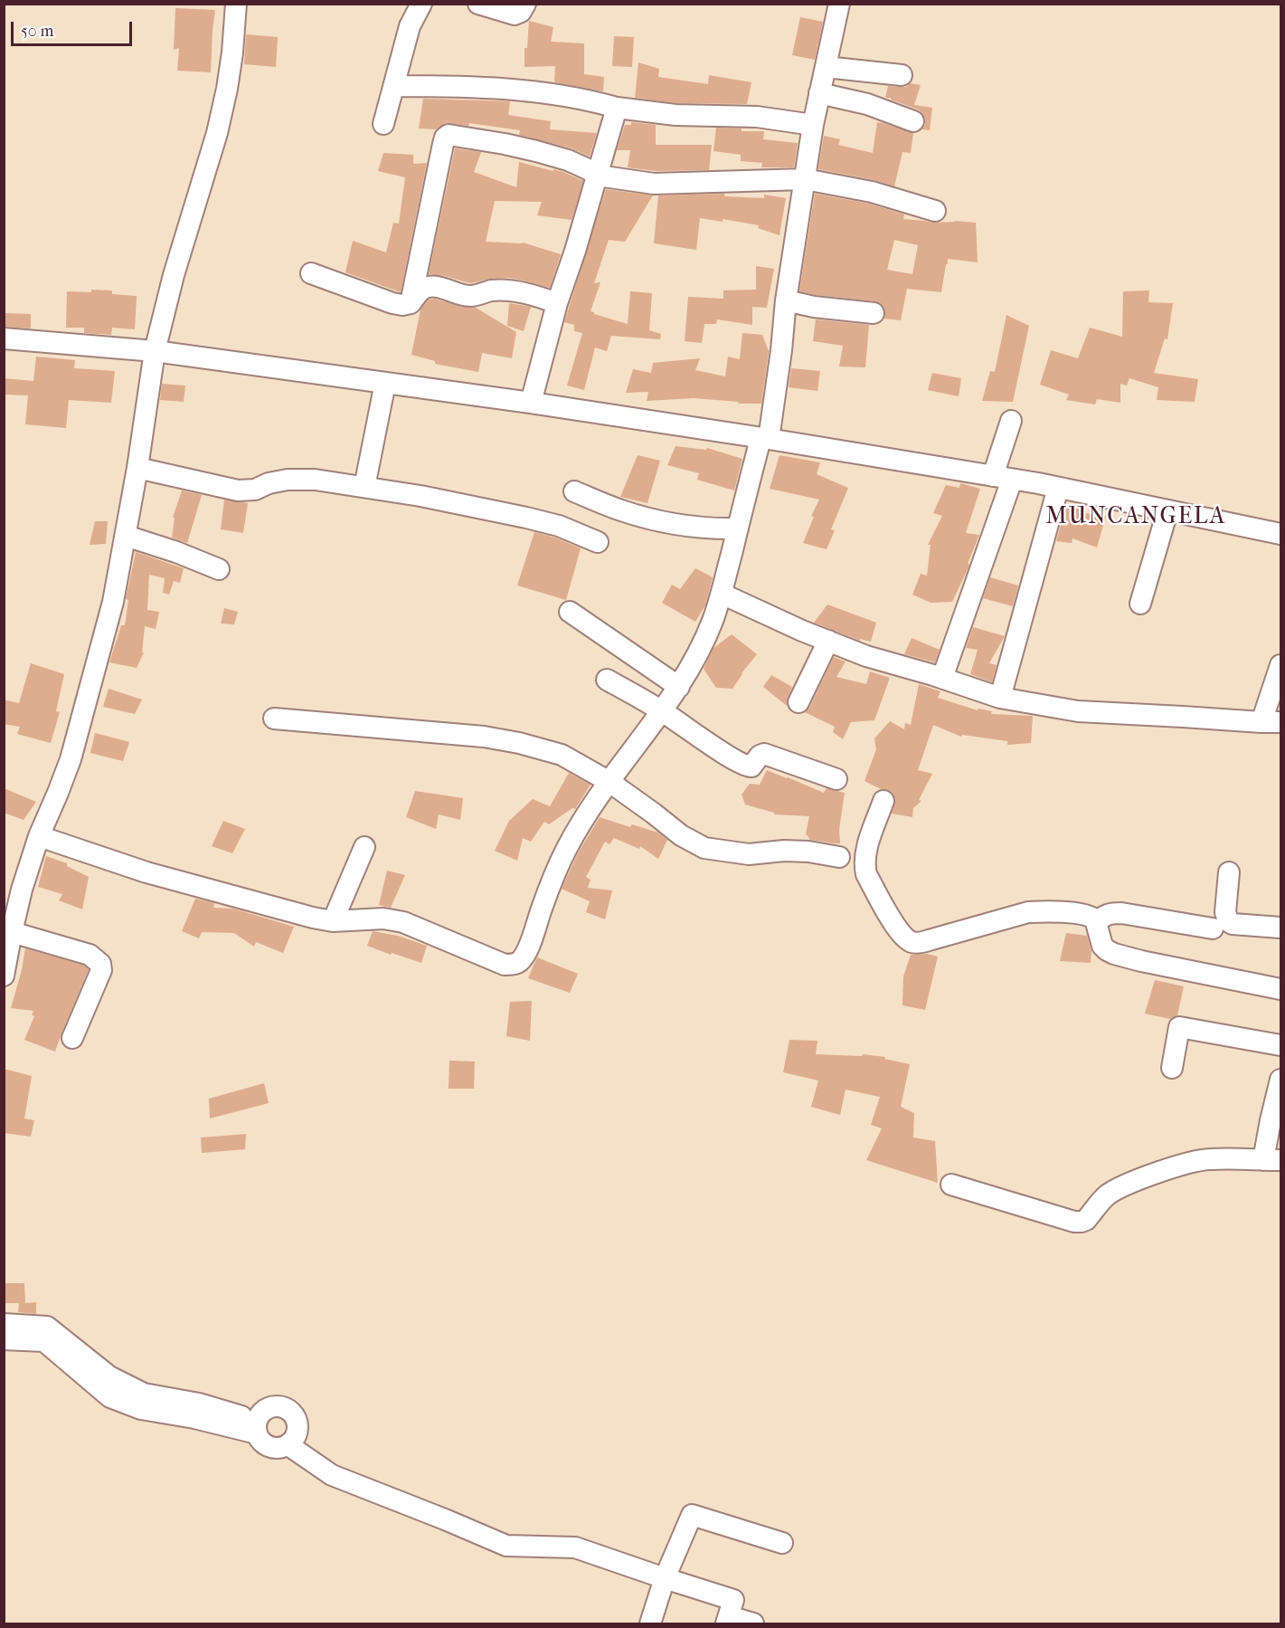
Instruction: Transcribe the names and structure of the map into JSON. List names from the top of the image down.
{
  "districts": ["MUNCANGELA"],
  "scale_bar": "50 m"
}
